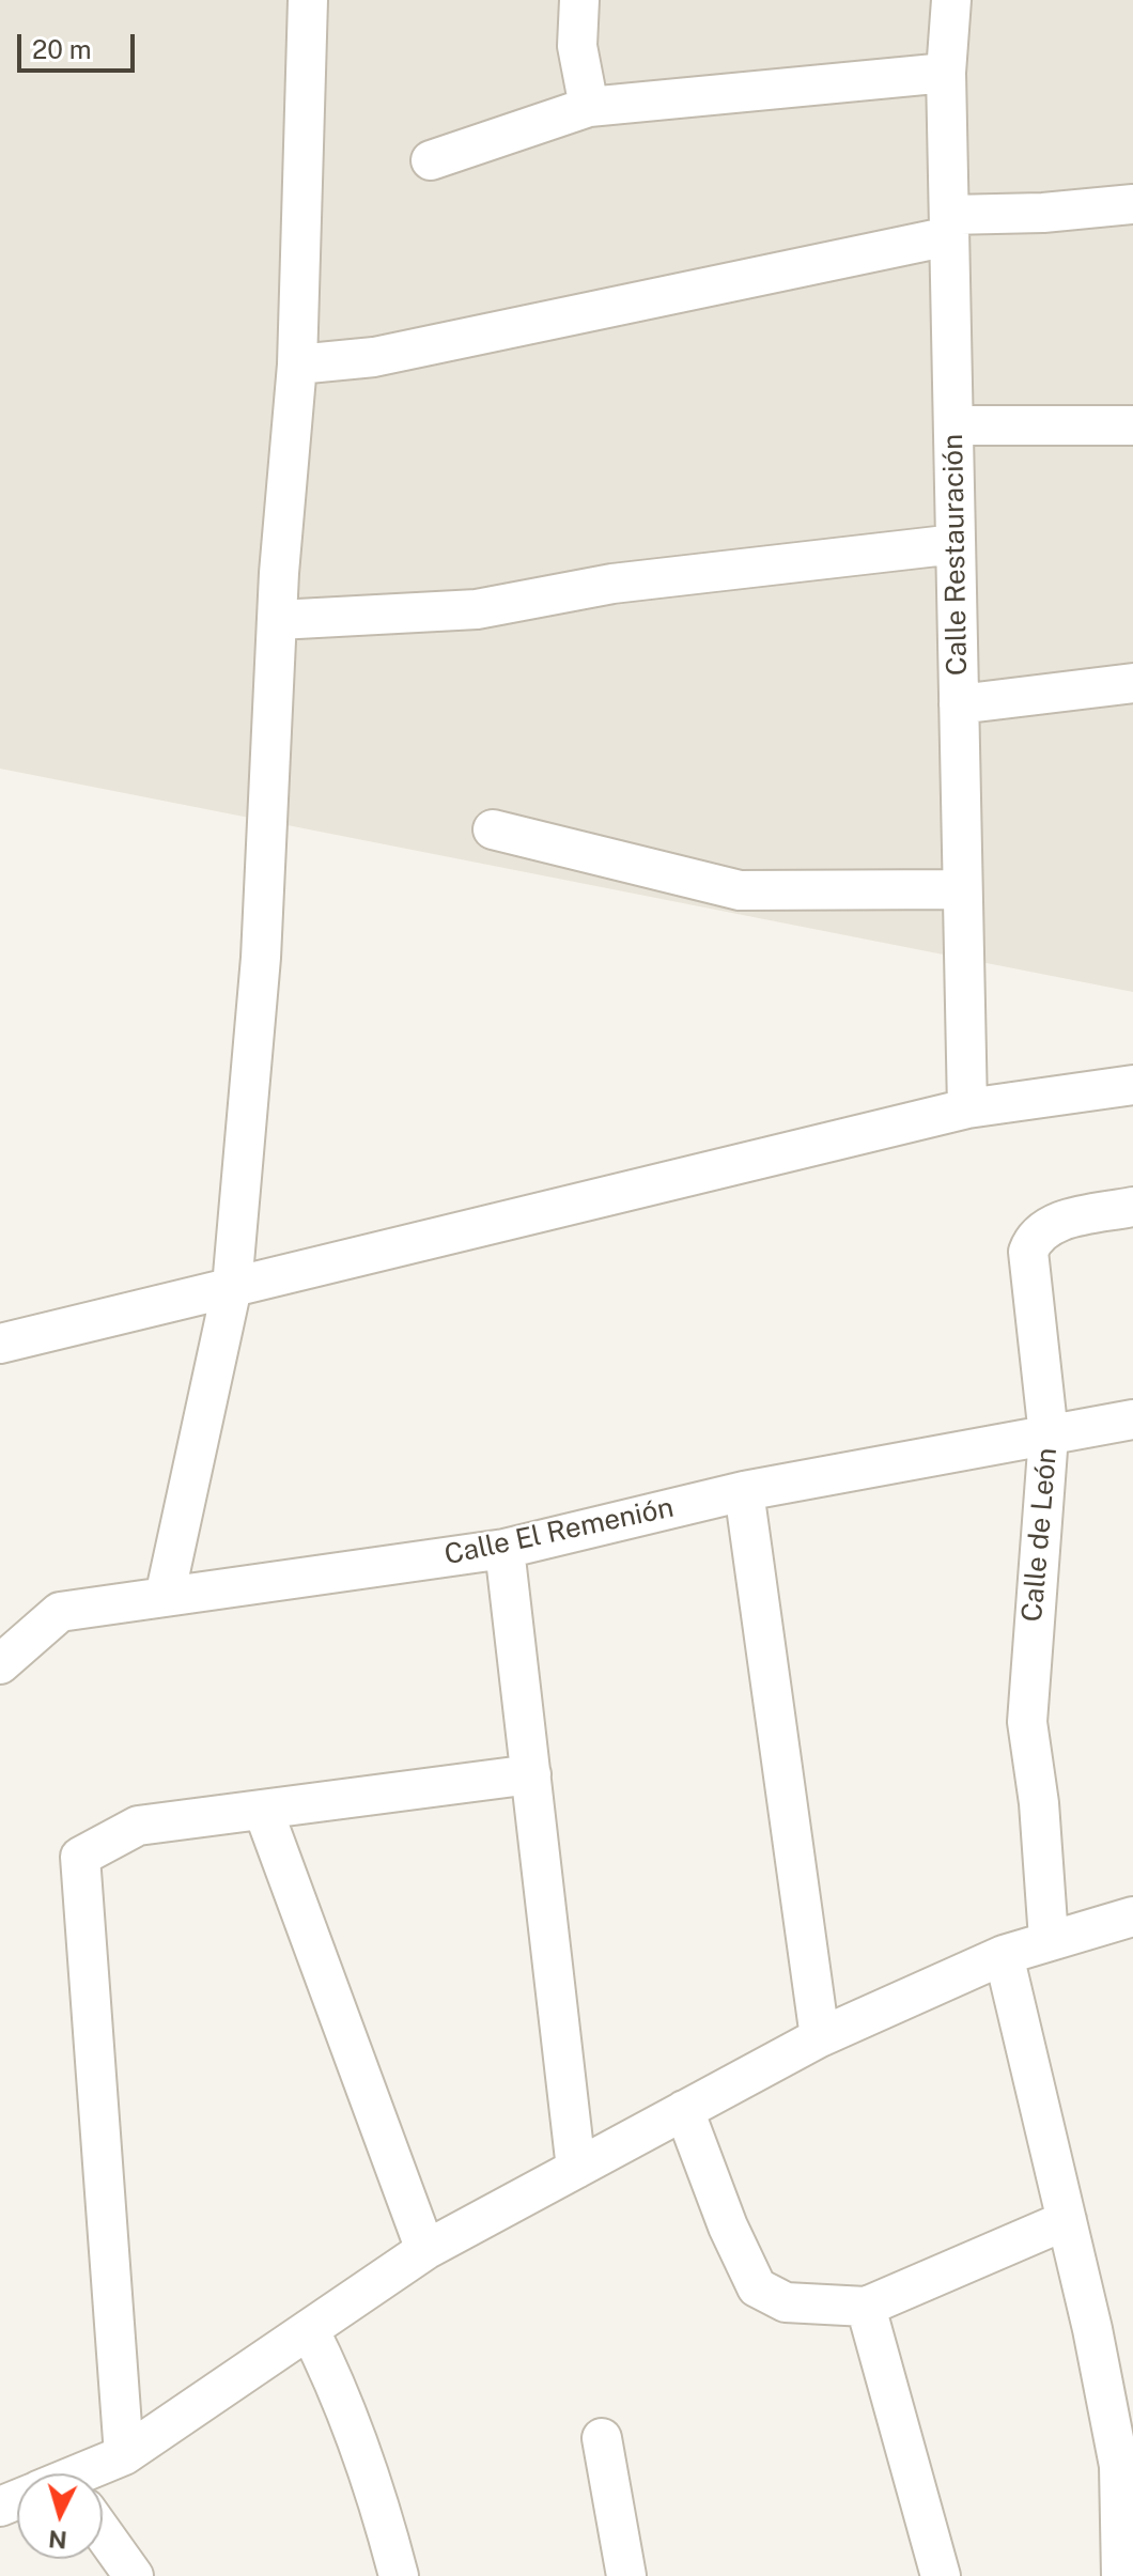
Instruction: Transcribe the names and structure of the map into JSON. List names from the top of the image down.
{
  "streets": {
    "street": ["Calle Restauración", "Calle El Remenión", "Calle de León"]
  },
  "crossings": [
    ["Calle El Remenión", "Calle de León"]
  ],
  "scale_bar": "20 m",
  "north": "bottom"
}
